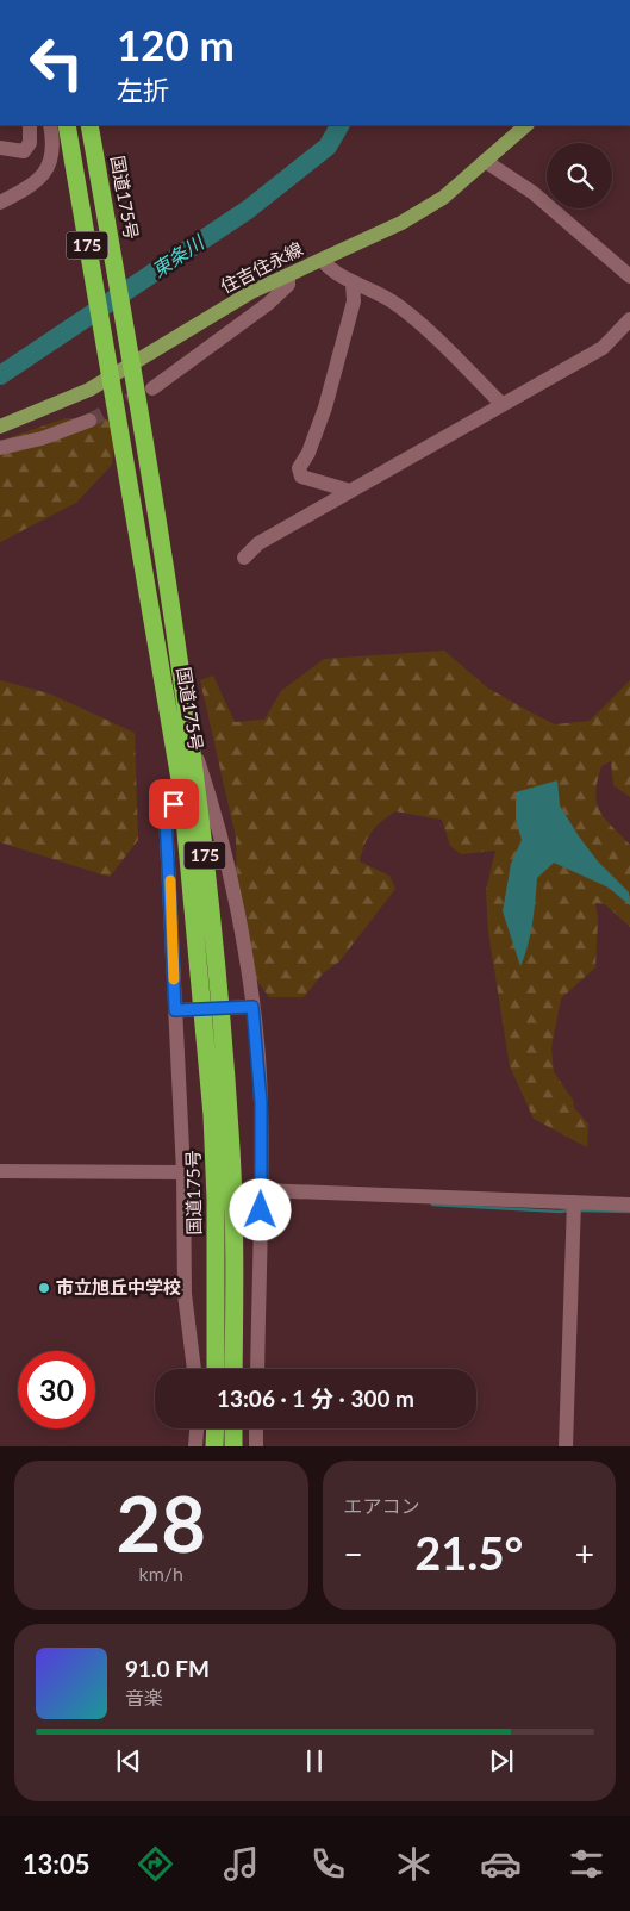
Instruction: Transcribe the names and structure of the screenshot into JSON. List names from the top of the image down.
{
  "streets": {
    "highway": ["国道175号", "175"],
    "main road": ["住吉住永線"]
  },
  "crossings": [
    ["国道175号", "住吉住永線"]
  ],
  "water": ["東条川"],
  "places": ["市立旭丘中学校"],
  "page": {
    "turn": ["120 m", "左折"],
    "limit": "30",
    "trip": "13:06 · 1 分 · 300 m",
    "tile": [
      ["28", "km/h"],
      "エアコン"
    ],
    "heat": ["−", "21.5°", "+"],
    "song": ["91.0 FM", "音楽"],
    "tabs": "13:05"
  }
}
